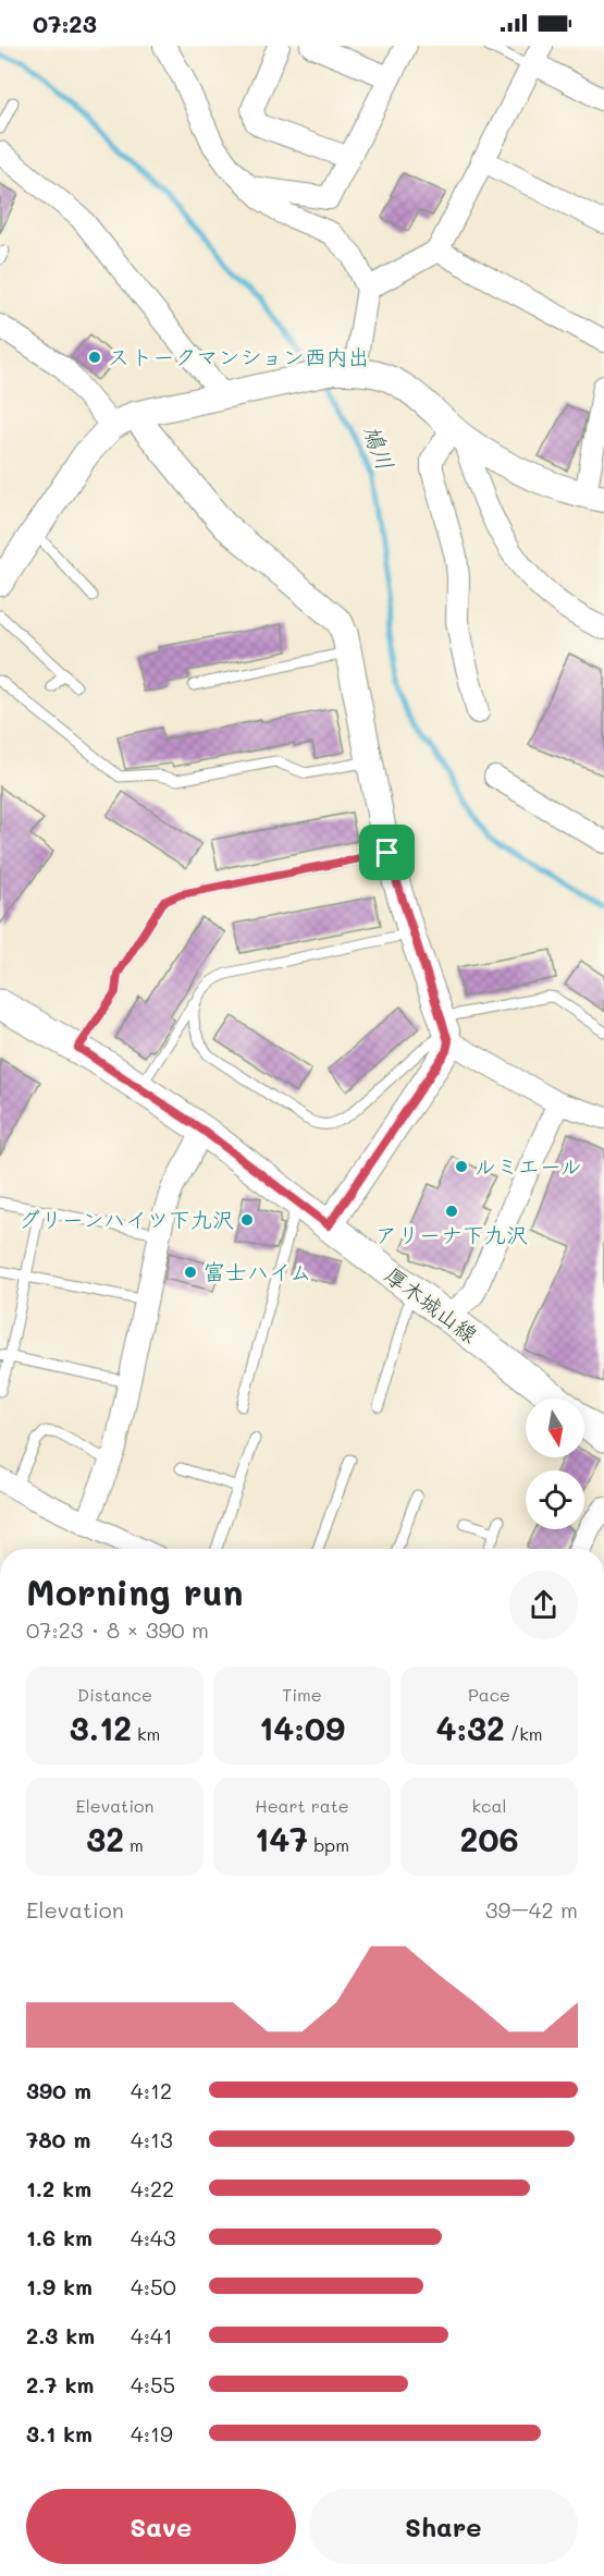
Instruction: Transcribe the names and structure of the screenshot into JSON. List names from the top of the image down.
{
  "streets": {
    "main road": ["厚木城山線"]
  },
  "water": ["鳩川"],
  "places": [
    "ストークマンション西内出",
    "ルミエール",
    "アリーナ下九沢",
    "グリーンハイツ下九沢",
    "富士ハイム"
  ],
  "north": "bottom",
  "page": {
    "status": "07:23",
    "heading": ["Morning run", "07:23 · 8 × 390 m"],
    "stats": [
      ["Distance", "3.12 km"],
      ["Time", "14:09"],
      ["Pace", "4:32 /km"],
      ["Elevation", "32 m"],
      ["Heart rate", "147 bpm"],
      ["kcal", "206"]
    ],
    "chart": ["Elevation", "39–42 m"],
    "list": [
      {
        "name": "390 m",
        "note": "4:12"
      },
      {
        "name": "780 m",
        "note": "4:13"
      },
      {
        "name": "1.2 km",
        "note": "4:22"
      },
      {
        "name": "1.6 km",
        "note": "4:43"
      },
      {
        "name": "1.9 km",
        "note": "4:50"
      },
      {
        "name": "2.3 km",
        "note": "4:41"
      },
      {
        "name": "2.7 km",
        "note": "4:55"
      },
      {
        "name": "3.1 km",
        "note": "4:19"
      }
    ],
    "buttons": ["Save", "Share"]
  }
}
